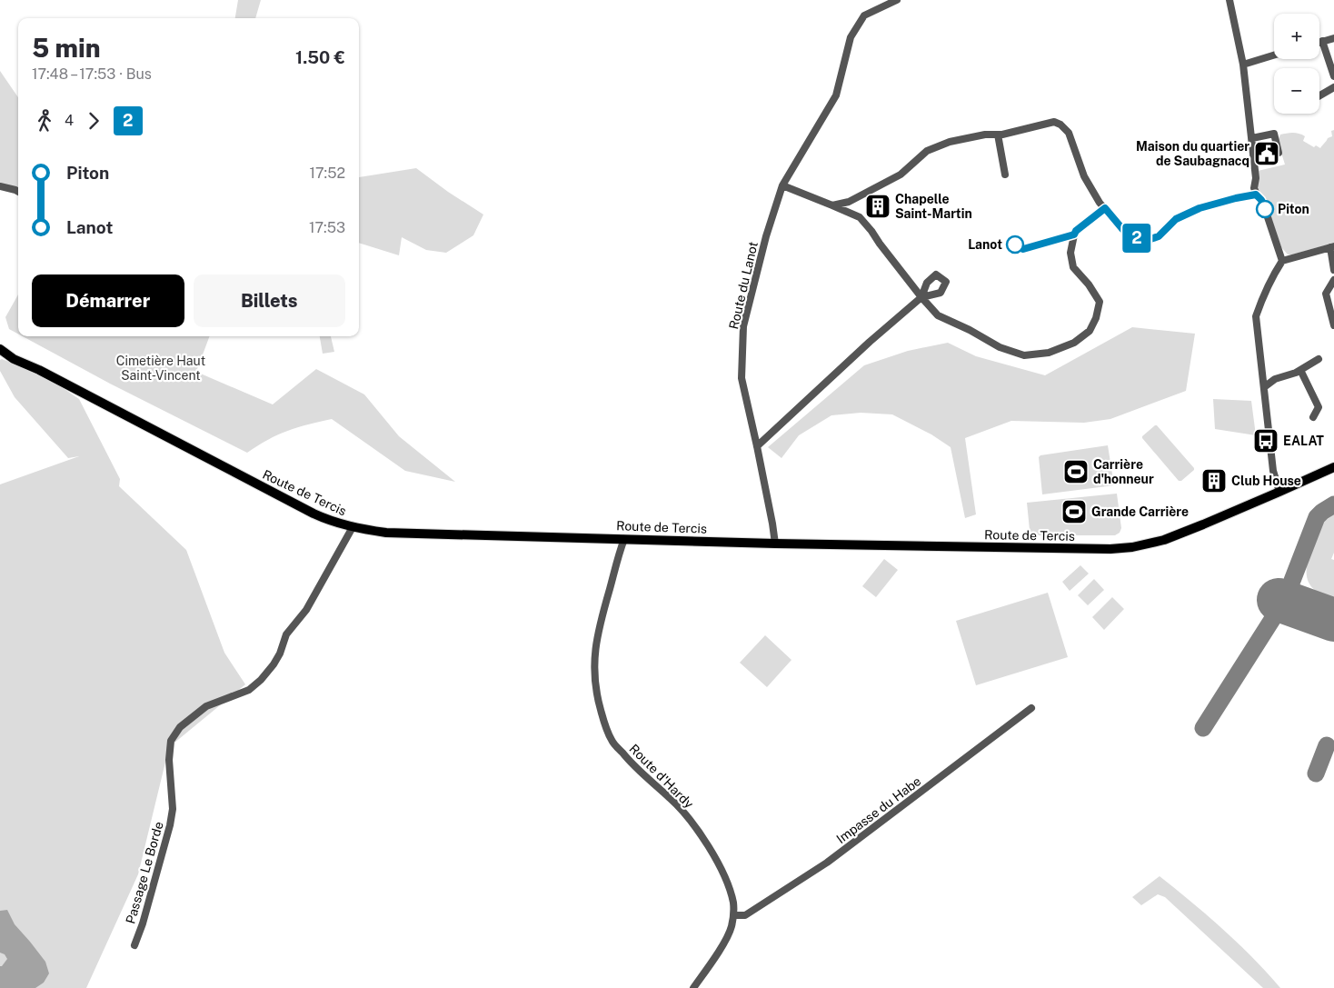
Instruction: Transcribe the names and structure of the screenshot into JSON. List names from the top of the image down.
{
  "streets": {
    "main road": ["Route de Tercis"],
    "street": [
      "Route du Lanot",
      "Route d'Hardy",
      "Impasse du Habe",
      "Passage Le Borde"
    ]
  },
  "crossings": [
    ["Route du Lanot", "Route de Tercis"],
    ["Route de Tercis", "Route d'Hardy"],
    ["Route de Tercis", "Passage Le Borde"],
    ["Route d'Hardy", "Impasse du Habe"]
  ],
  "parks": ["Cimetière Haut Saint-Vincent"],
  "places": {
    "public building": ["Maison du quartier de Saubagnacq"],
    "building": ["Chapelle Saint-Martin", "Club House"],
    "other": ["Piton", "Lanot"],
    "bus stop": ["EALAT"],
    "sports": ["Carrière d'honneur", "Grande Carrière"]
  },
  "lines": ["bus line 2"],
  "page": {
    "on_map": "2",
    "map_buttons": ["+", "−"],
    "heading": ["5 min", "17:48 – 17:53 · Bus", "1.50 €"],
    "legs": ["4", "2"],
    "list": [
      {
        "name": "Piton",
        "value": "17:52"
      },
      {
        "name": "Lanot",
        "value": "17:53"
      }
    ],
    "buttons": ["Démarrer", "Billets"]
  }
}
